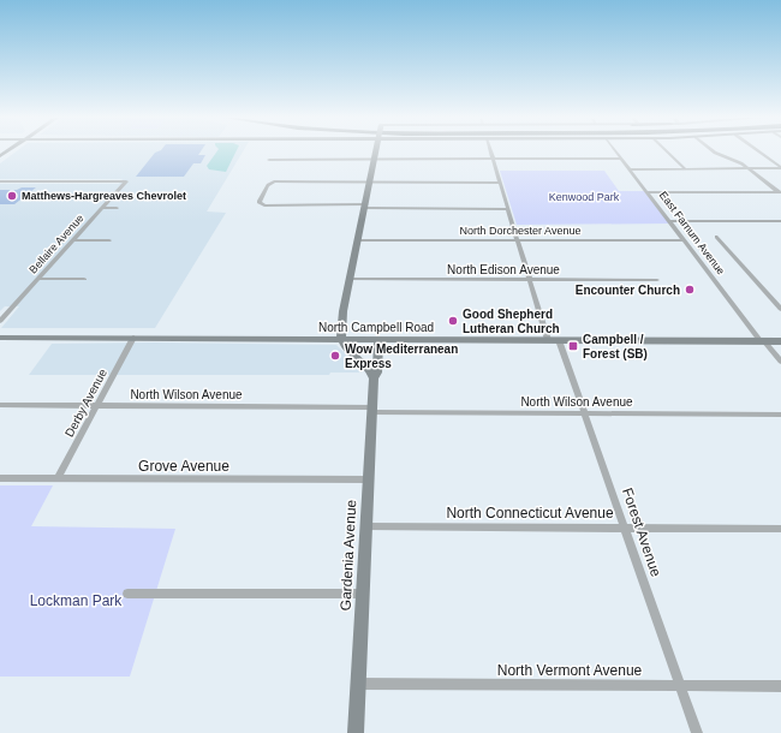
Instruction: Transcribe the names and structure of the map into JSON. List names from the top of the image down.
{
  "streets": {
    "main road": ["North Campbell Road", "Gardenia Avenue"],
    "street": [
      "North Dorchester Avenue",
      "East Farnum Avenue",
      "Bellaire Avenue",
      "North Edison Avenue",
      "North Wilson Avenue",
      "Derby Avenue",
      "Grove Avenue",
      "North Connecticut Avenue",
      "Forest Avenue",
      "North Vermont Avenue"
    ]
  },
  "crossings": [
    ["North Dorchester Avenue", "East Farnum Avenue"],
    ["North Dorchester Avenue", "Forest Avenue"],
    ["East Farnum Avenue", "North Campbell Road"],
    ["North Edison Avenue", "Forest Avenue"],
    ["North Campbell Road", "Derby Avenue"],
    ["North Campbell Road", "Forest Avenue"],
    ["North Campbell Road", "Gardenia Avenue"],
    ["North Wilson Avenue", "Derby Avenue"],
    ["North Wilson Avenue", "Forest Avenue"],
    ["North Wilson Avenue", "Gardenia Avenue"],
    ["Derby Avenue", "Grove Avenue"],
    ["Grove Avenue", "Gardenia Avenue"],
    ["North Connecticut Avenue", "Forest Avenue"],
    ["North Connecticut Avenue", "Gardenia Avenue"],
    ["Forest Avenue", "North Vermont Avenue"],
    ["Gardenia Avenue", "North Vermont Avenue"]
  ],
  "parks": ["Kenwood Park", "Lockman Park"],
  "places": {
    "other": [
      "Matthews-Hargreaves Chevrolet",
      "Encounter Church",
      "Good Shepherd Lutheran Church",
      "Wow Mediterranean Express"
    ],
    "transit": ["Campbell / Forest (SB)"]
  }
}
